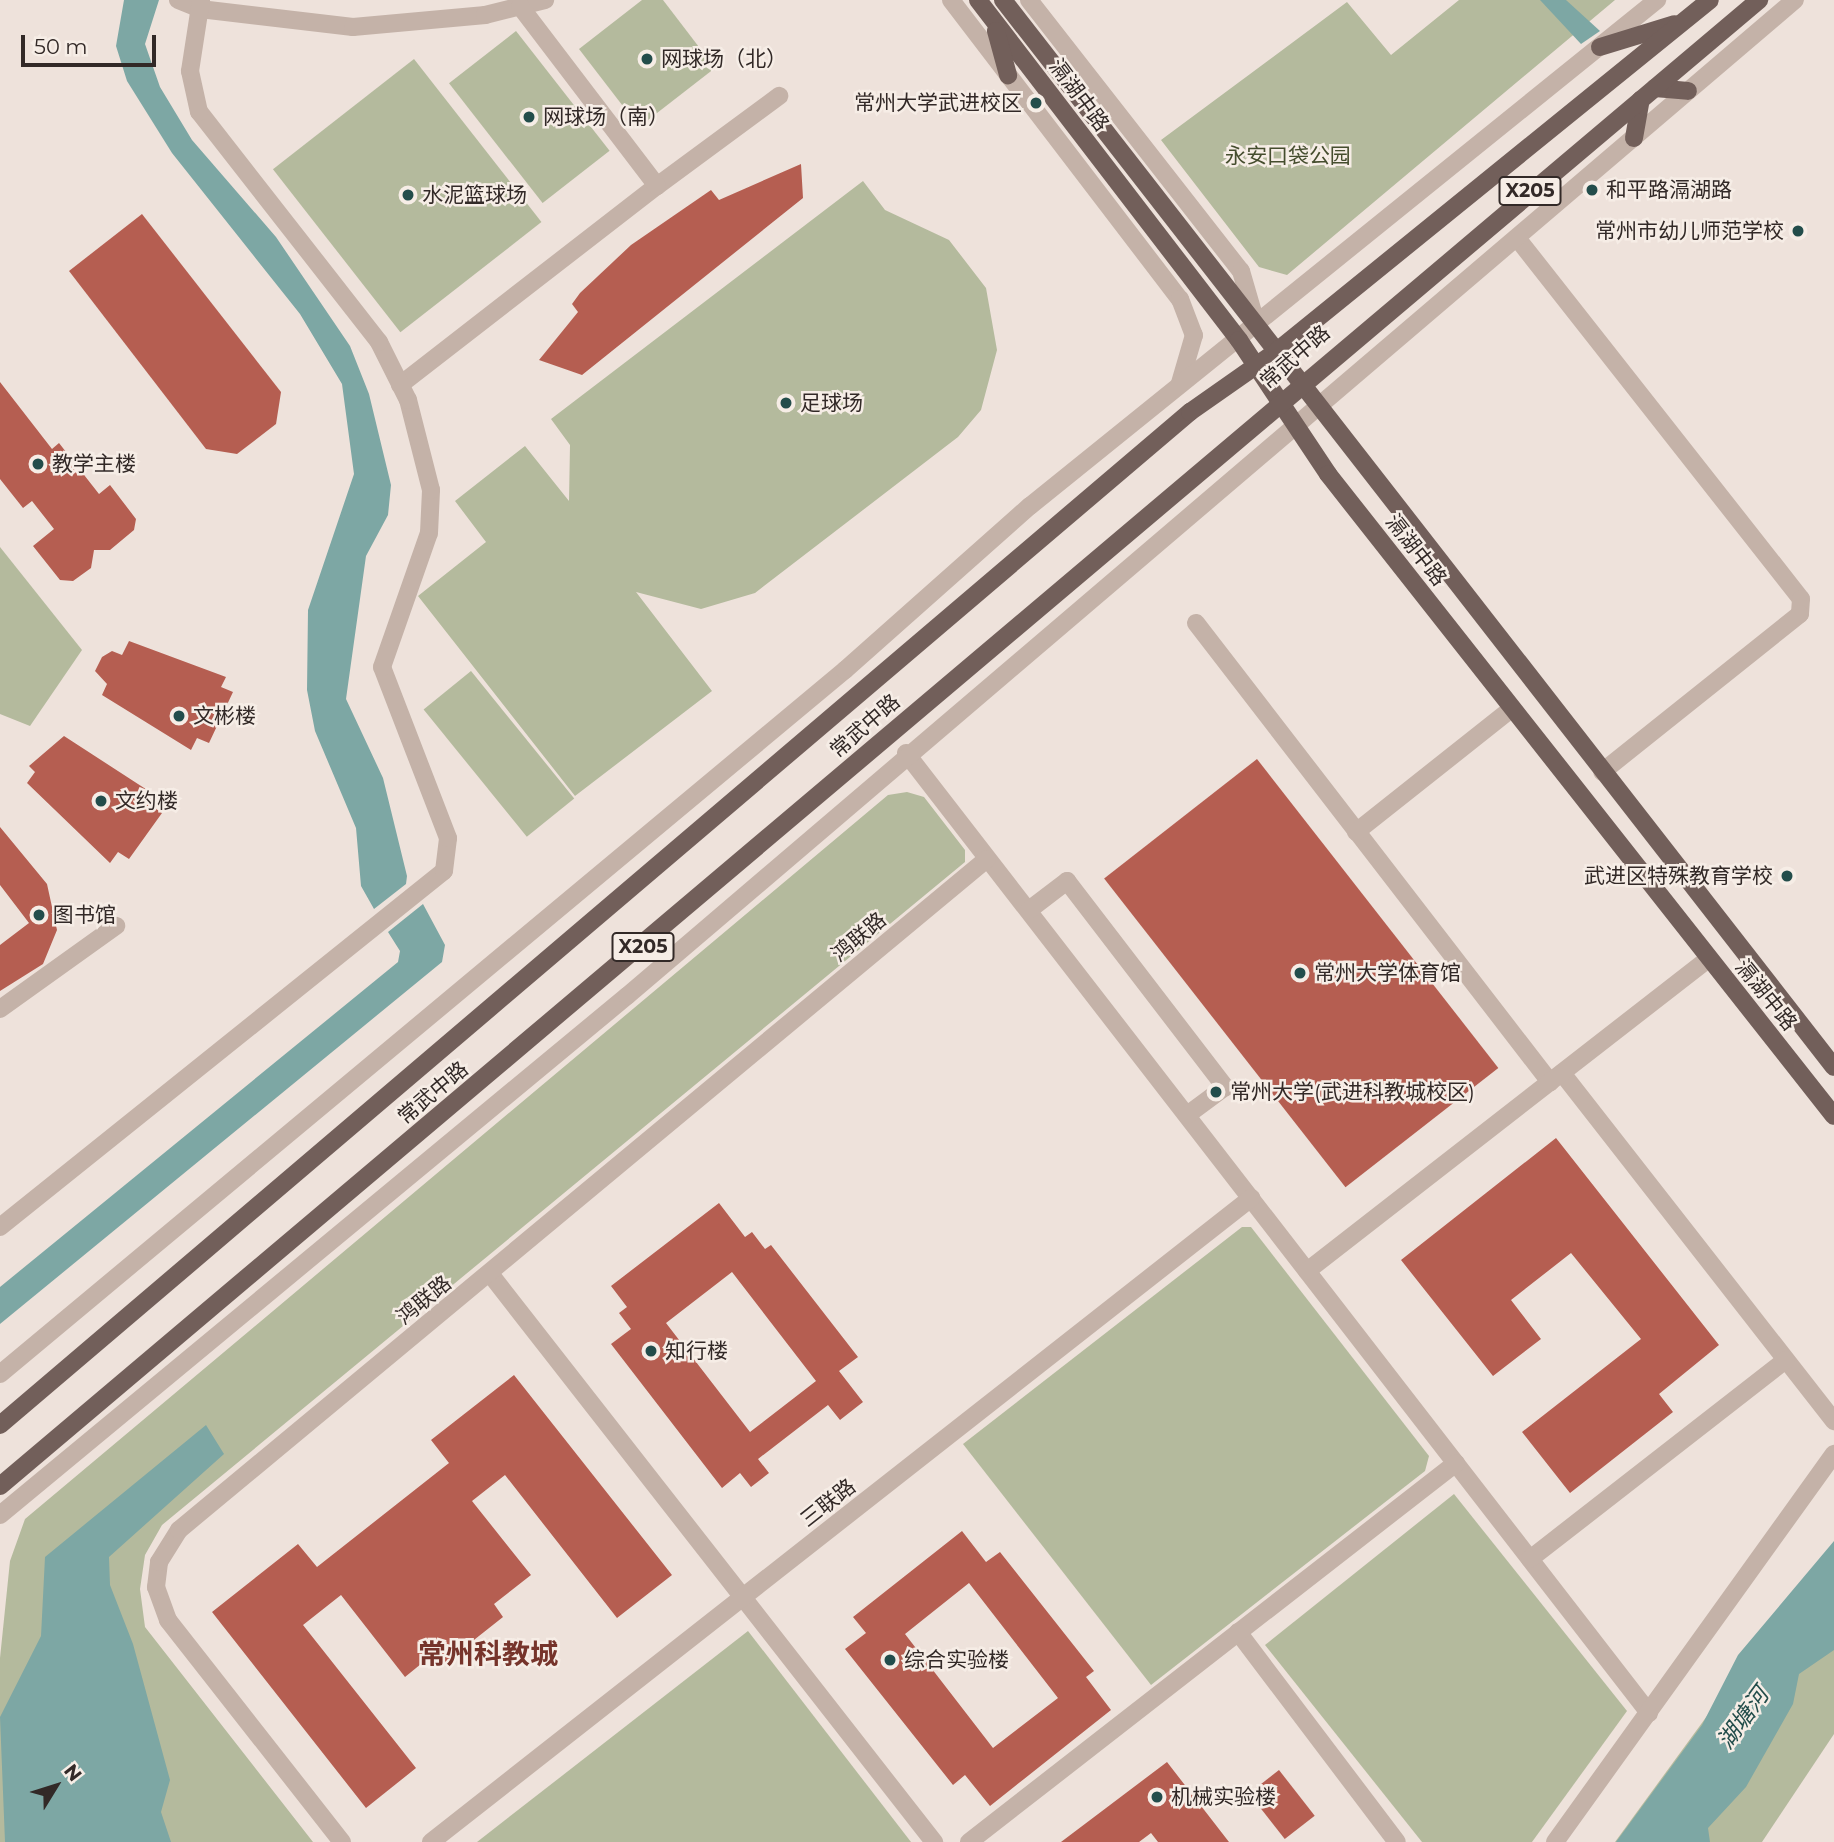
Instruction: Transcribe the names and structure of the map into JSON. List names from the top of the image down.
{
  "streets": {
    "main road": ["滆湖中路", "X205", "常武中路"],
    "street": ["鸿联路", "三联路"]
  },
  "crossings": [
    ["滆湖中路", "常武中路"]
  ],
  "districts": ["常州科教城"],
  "water": ["湖塘河"],
  "parks": ["永安口袋公园"],
  "places": [
    "网球场（北）",
    "常州大学武进校区",
    "网球场（南）",
    "和平路滆湖路",
    "水泥篮球场",
    "常州市幼儿师范学校",
    "足球场",
    "教学主楼",
    "文彬楼",
    "文约楼",
    "武进区特殊教育学校",
    "图书馆",
    "常州大学体育馆",
    "常州大学(武进科教城校区)",
    "知行楼",
    "综合实验楼",
    "机械实验楼"
  ],
  "scale_bar": "50 m",
  "north": "top right"
}
